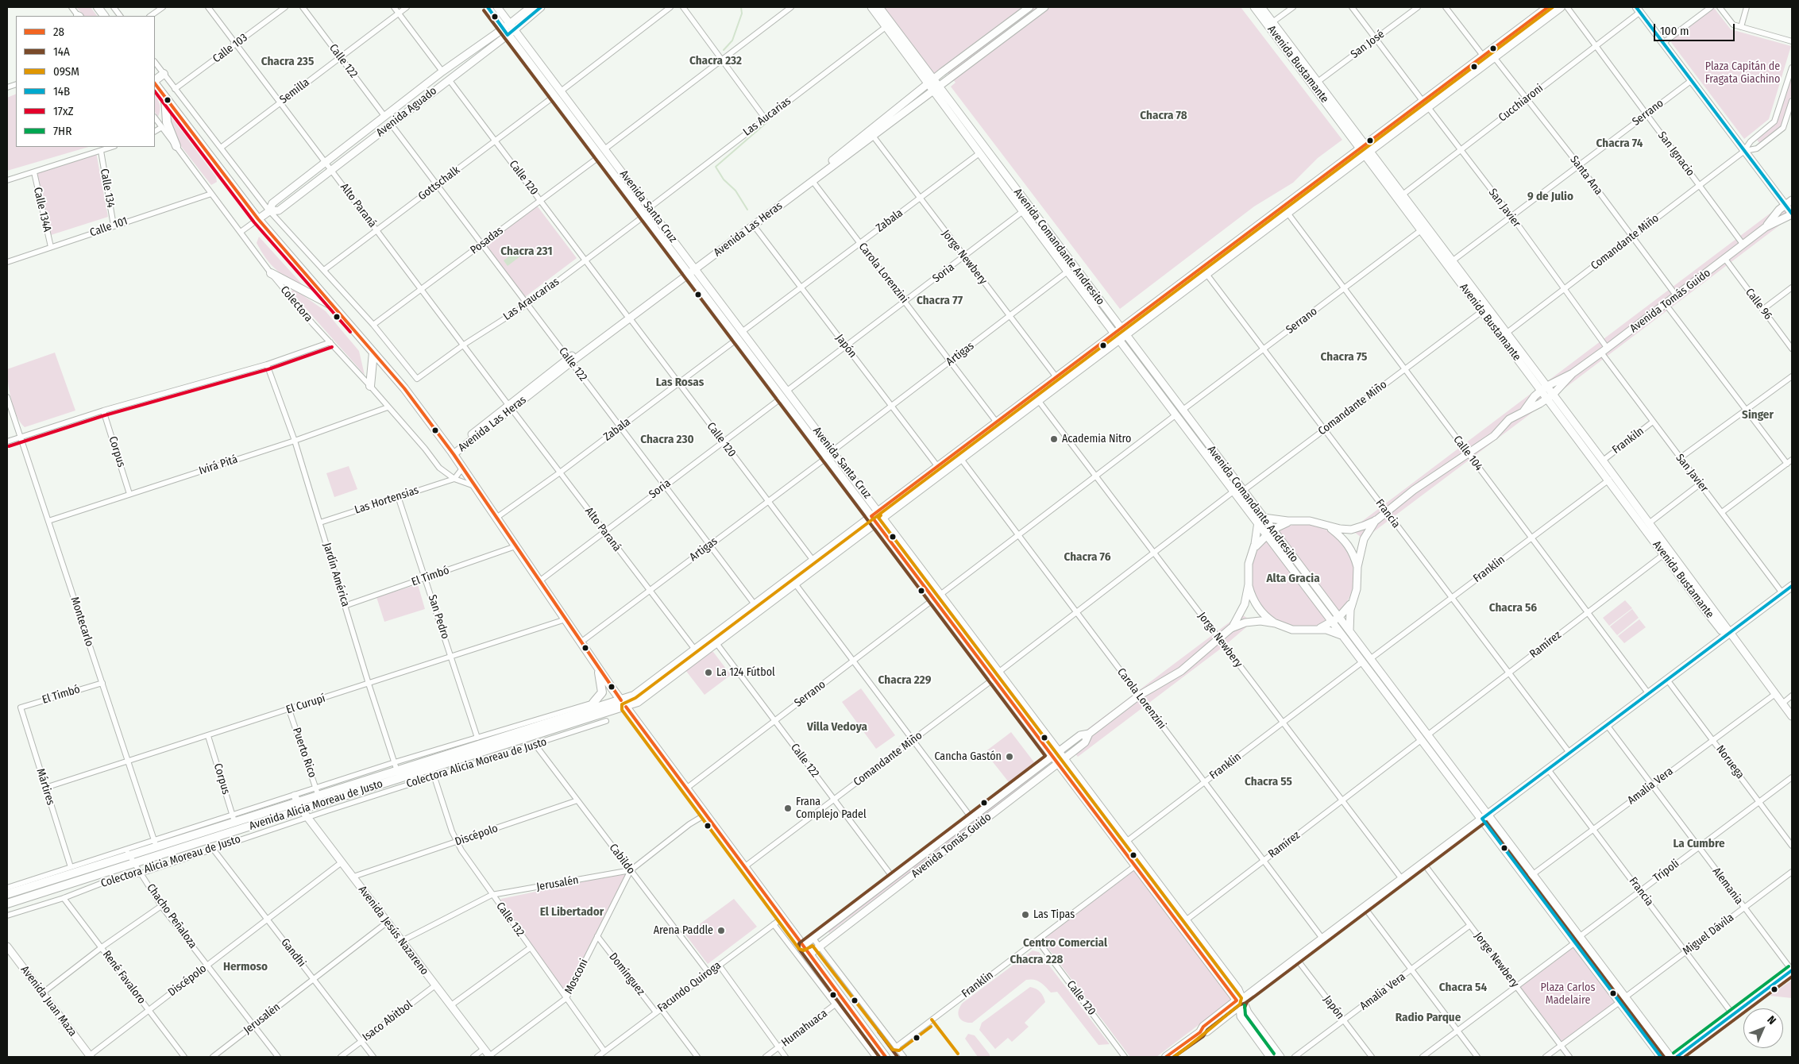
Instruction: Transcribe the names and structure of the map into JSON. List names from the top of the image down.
{
  "streets": {
    "main road": [
      "Avenida Bustamante",
      "Avenida Aguado",
      "Avenida Santa Cruz",
      "Avenida Las Heras",
      "Avenida Comandante Andresito",
      "Avenida Tomás Guido",
      "Avenida Alicia Moreau de Justo",
      "Avenida Jesús Nazareno",
      "Avenida Juan Maza"
    ],
    "street": [
      "San José",
      "Calle 103",
      "Calle 122",
      "Semilla",
      "Cucchiaroni",
      "Serrano",
      "Las Aucarias",
      "San Ignacio",
      "Santa Ana",
      "Calle 120",
      "Gottschalk",
      "Calle 134",
      "Alto Paraná",
      "San Javier",
      "Calle 134A",
      "Zabala",
      "Calle 101",
      "Posadas",
      "Comandante Miño",
      "Jorge Newbery",
      "Carola Lorenzini",
      "Soria",
      "Las Araucarias",
      "Colectora",
      "Calle 96",
      "Japón",
      "Artigas",
      "Frankiln",
      "Corpus",
      "Calle 104",
      "Ivirá Pitá",
      "Las Hortensias",
      "Francia",
      "Franklin",
      "Jardín América",
      "El Timbó",
      "San Pedro",
      "Montecarlo",
      "Ramírez",
      "El Curupí",
      "Puerto Rico",
      "Noruega",
      "Colectora Alicia Moreau de Justo",
      "Amalia Vera",
      "Mártires",
      "Discépolo",
      "Cabildo",
      "Trípoli",
      "Jerusalén",
      "Alemania",
      "Chacho Peñaloza",
      "Calle 132",
      "Miguel Dávila",
      "Gandhi",
      "Domínguez",
      "Mosconi",
      "René Favaloro",
      "Facundo Quiroga",
      "Isaco Abitbol",
      "Humahuaca"
    ]
  },
  "crossings": [
    ["San José", "Avenida Bustamante"],
    ["San José", "San Javier"],
    ["Calle 103", "Alto Paraná"],
    ["Calle 122", "Semilla"],
    ["Calle 122", "Avenida Aguado"],
    ["Calle 122", "Serrano"],
    ["Calle 122", "Gottschalk"],
    ["Calle 122", "Zabala"],
    ["Calle 122", "Avenida Las Heras"],
    ["Calle 122", "Posadas"],
    ["Calle 122", "Comandante Miño"],
    ["Calle 122", "Soria"],
    ["Calle 122", "Las Araucarias"],
    ["Calle 122", "Avenida Tomás Guido"],
    ["Calle 122", "Artigas"],
    ["Avenida Bustamante", "Cucchiaroni"],
    ["Avenida Bustamante", "Serrano"],
    ["Avenida Bustamante", "Comandante Miño"],
    ["Avenida Bustamante", "Avenida Tomás Guido"],
    ["Avenida Bustamante", "Frankiln"],
    ["Avenida Bustamante", "Franklin"],
    ["Avenida Bustamante", "Ramírez"],
    ["Avenida Bustamante", "Amalia Vera"],
    ["Semilla", "Alto Paraná"],
    ["Cucchiaroni", "San Ignacio"],
    ["Cucchiaroni", "Santa Ana"],
    ["Cucchiaroni", "San Javier"],
    ["Avenida Aguado", "Calle 120"],
    ["Avenida Aguado", "Alto Paraná"],
    ["Avenida Aguado", "Avenida Santa Cruz"],
    ["Serrano", "San Ignacio"],
    ["Serrano", "Santa Ana"],
    ["Serrano", "Avenida Santa Cruz"],
    ["Serrano", "San Javier"],
    ["Serrano", "Avenida Comandante Andresito"],
    ["Serrano", "Jorge Newbery"],
    ["Serrano", "Carola Lorenzini"],
    ["Serrano", "Calle 104"],
    ["Serrano", "Francia"],
    ["Las Aucarias", "Avenida Santa Cruz"],
    ["Las Aucarias", "Avenida Comandante Andresito"],
    ["San Ignacio", "Comandante Miño"],
    ["San Ignacio", "Avenida Tomás Guido"],
    ["Santa Ana", "Comandante Miño"],
    ["Santa Ana", "Avenida Tomás Guido"],
    ["Calle 120", "Gottschalk"],
    ["Calle 120", "Zabala"],
    ["Calle 120", "Avenida Las Heras"],
    ["Calle 120", "Posadas"],
    ["Calle 120", "Soria"],
    ["Calle 120", "Las Araucarias"],
    ["Calle 120", "Artigas"],
    ["Calle 120", "Franklin"],
    ["Gottschalk", "Alto Paraná"],
    ["Gottschalk", "Avenida Santa Cruz"],
    ["Calle 134", "Calle 101"],
    ["Alto Paraná", "Zabala"],
    ["Alto Paraná", "Avenida Las Heras"],
    ["Alto Paraná", "Posadas"],
    ["Alto Paraná", "Soria"],
    ["Alto Paraná", "Las Araucarias"],
    ["Alto Paraná", "Artigas"],
    ["Avenida Santa Cruz", "Zabala"],
    ["Avenida Santa Cruz", "Avenida Las Heras"],
    ["Avenida Santa Cruz", "Posadas"],
    ["Avenida Santa Cruz", "Comandante Miño"],
    ["Avenida Santa Cruz", "Soria"],
    ["Avenida Santa Cruz", "Las Araucarias"],
    ["Avenida Santa Cruz", "Avenida Tomás Guido"],
    ["Avenida Santa Cruz", "Artigas"],
    ["Avenida Santa Cruz", "Franklin"],
    ["Avenida Santa Cruz", "Ramírez"],
    ["San Javier", "Comandante Miño"],
    ["San Javier", "Avenida Tomás Guido"],
    ["San Javier", "Frankiln"],
    ["Calle 134A", "Calle 101"],
    ["Zabala", "Avenida Comandante Andresito"],
    ["Zabala", "Jorge Newbery"],
    ["Zabala", "Carola Lorenzini"],
    ["Zabala", "Japón"],
    ["Calle 101", "Colectora"],
    ["Avenida Las Heras", "Avenida Comandante Andresito"],
    ["Avenida Las Heras", "Jorge Newbery"],
    ["Avenida Las Heras", "Carola Lorenzini"],
    ["Avenida Las Heras", "Japón"],
    ["Posadas", "Las Araucarias"],
    ["Comandante Miño", "Avenida Comandante Andresito"],
    ["Comandante Miño", "Calle 104"],
    ["Comandante Miño", "Francia"],
    ["Avenida Comandante Andresito", "Soria"],
    ["Avenida Comandante Andresito", "Avenida Tomás Guido"],
    ["Avenida Comandante Andresito", "Artigas"],
    ["Avenida Comandante Andresito", "Franklin"],
    ["Avenida Comandante Andresito", "Ramírez"],
    ["Avenida Comandante Andresito", "Amalia Vera"],
    ["Avenida Comandante Andresito", "Trípoli"],
    ["Avenida Comandante Andresito", "Miguel Dávila"],
    ["Jorge Newbery", "Soria"],
    ["Jorge Newbery", "Avenida Tomás Guido"],
    ["Jorge Newbery", "Artigas"],
    ["Jorge Newbery", "Franklin"],
    ["Jorge Newbery", "Ramírez"],
    ["Jorge Newbery", "Amalia Vera"],
    ["Jorge Newbery", "Trípoli"],
    ["Jorge Newbery", "Miguel Dávila"],
    ["Carola Lorenzini", "Soria"],
    ["Carola Lorenzini", "Avenida Tomás Guido"],
    ["Carola Lorenzini", "Artigas"],
    ["Carola Lorenzini", "Franklin"],
    ["Carola Lorenzini", "Ramírez"],
    ["Soria", "Japón"],
    ["Avenida Tomás Guido", "Calle 96"],
    ["Avenida Tomás Guido", "Calle 104"],
    ["Avenida Tomás Guido", "Francia"],
    ["Colectora", "Ivirá Pitá"],
    ["Colectora", "Las Hortensias"],
    ["Japón", "Artigas"],
    ["Japón", "Amalia Vera"],
    ["Corpus", "Ivirá Pitá"],
    ["Corpus", "El Curupí"],
    ["Corpus", "Avenida Alicia Moreau de Justo"],
    ["Calle 104", "Franklin"],
    ["Calle 104", "Ramírez"],
    ["Ivirá Pitá", "Jardín América"],
    ["Ivirá Pitá", "Montecarlo"],
    ["Las Hortensias", "Jardín América"],
    ["Las Hortensias", "San Pedro"],
    ["Francia", "Franklin"],
    ["Francia", "Ramírez"],
    ["Francia", "Amalia Vera"],
    ["Francia", "Trípoli"],
    ["Francia", "Miguel Dávila"],
    ["Jardín América", "El Timbó"],
    ["Jardín América", "El Curupí"],
    ["Jardín América", "Colectora Alicia Moreau de Justo"],
    ["Jardín América", "Avenida Alicia Moreau de Justo"],
    ["El Timbó", "San Pedro"],
    ["El Timbó", "Montecarlo"],
    ["El Timbó", "Mártires"],
    ["San Pedro", "El Curupí"],
    ["Montecarlo", "El Curupí"],
    ["Montecarlo", "Avenida Alicia Moreau de Justo"],
    ["El Curupí", "Puerto Rico"],
    ["El Curupí", "Mártires"],
    ["Puerto Rico", "Avenida Alicia Moreau de Justo"],
    ["Noruega", "Amalia Vera"],
    ["Noruega", "Trípoli"],
    ["Colectora Alicia Moreau de Justo", "Avenida Alicia Moreau de Justo"],
    ["Colectora Alicia Moreau de Justo", "Cabildo"],
    ["Colectora Alicia Moreau de Justo", "Chacho Peñaloza"],
    ["Colectora Alicia Moreau de Justo", "Calle 132"],
    ["Colectora Alicia Moreau de Justo", "Avenida Jesús Nazareno"],
    ["Colectora Alicia Moreau de Justo", "Gandhi"],
    ["Colectora Alicia Moreau de Justo", "René Favaloro"],
    ["Amalia Vera", "Alemania"],
    ["Avenida Alicia Moreau de Justo", "Chacho Peñaloza"],
    ["Avenida Alicia Moreau de Justo", "Avenida Jesús Nazareno"],
    ["Discépolo", "Cabildo"],
    ["Discépolo", "Chacho Peñaloza"],
    ["Discépolo", "Calle 132"],
    ["Discépolo", "Avenida Jesús Nazareno"],
    ["Discépolo", "Gandhi"],
    ["Discépolo", "René Favaloro"],
    ["Discépolo", "Avenida Juan Maza"],
    ["Cabildo", "Jerusalén"],
    ["Cabildo", "Mosconi"],
    ["Cabildo", "Facundo Quiroga"],
    ["Trípoli", "Alemania"],
    ["Jerusalén", "Chacho Peñaloza"],
    ["Jerusalén", "Calle 132"],
    ["Jerusalén", "Avenida Jesús Nazareno"],
    ["Jerusalén", "Gandhi"],
    ["Jerusalén", "Mosconi"],
    ["Alemania", "Miguel Dávila"],
    ["Calle 132", "Mosconi"],
    ["Calle 132", "Facundo Quiroga"],
    ["Avenida Jesús Nazareno", "Mosconi"],
    ["Avenida Jesús Nazareno", "Isaco Abitbol"],
    ["Gandhi", "Isaco Abitbol"],
    ["Domínguez", "Mosconi"],
    ["Domínguez", "Facundo Quiroga"]
  ],
  "districts": [
    "Chacra 232",
    "Chacra 235",
    "Chacra 78",
    "Chacra 74",
    "9 de Julio",
    "Chacra 231",
    "Chacra 77",
    "Chacra 75",
    "Las Rosas",
    "Singer",
    "Chacra 230",
    "Chacra 76",
    "Alta Gracia",
    "Chacra 56",
    "Chacra 229",
    "Villa Vedoya",
    "Chacra 55",
    "La Cumbre",
    "El Libertador",
    "Centro Comercial",
    "Chacra 228",
    "Hermoso",
    "Chacra 54",
    "Radio Parque"
  ],
  "parks": ["Plaza Capitán de Fragata Giachino", "Plaza Carlos Madelaire"],
  "places": [
    "Academia Nitro",
    "La 124 Fútbol",
    "Cancha Gastón",
    "Frana Complejo Padel",
    "Las Tipas",
    "Arena Paddle"
  ],
  "lines": [
    "transit line 28",
    "transit line 09SM",
    "transit line 14B",
    "transit line 14A",
    "transit line 17xZ",
    "transit line 7HR"
  ],
  "legend": [
    "28",
    "14A",
    "09SM",
    "14B",
    "17xZ",
    "7HR"
  ],
  "scale_bar": "100 m",
  "north": "top right"
}
